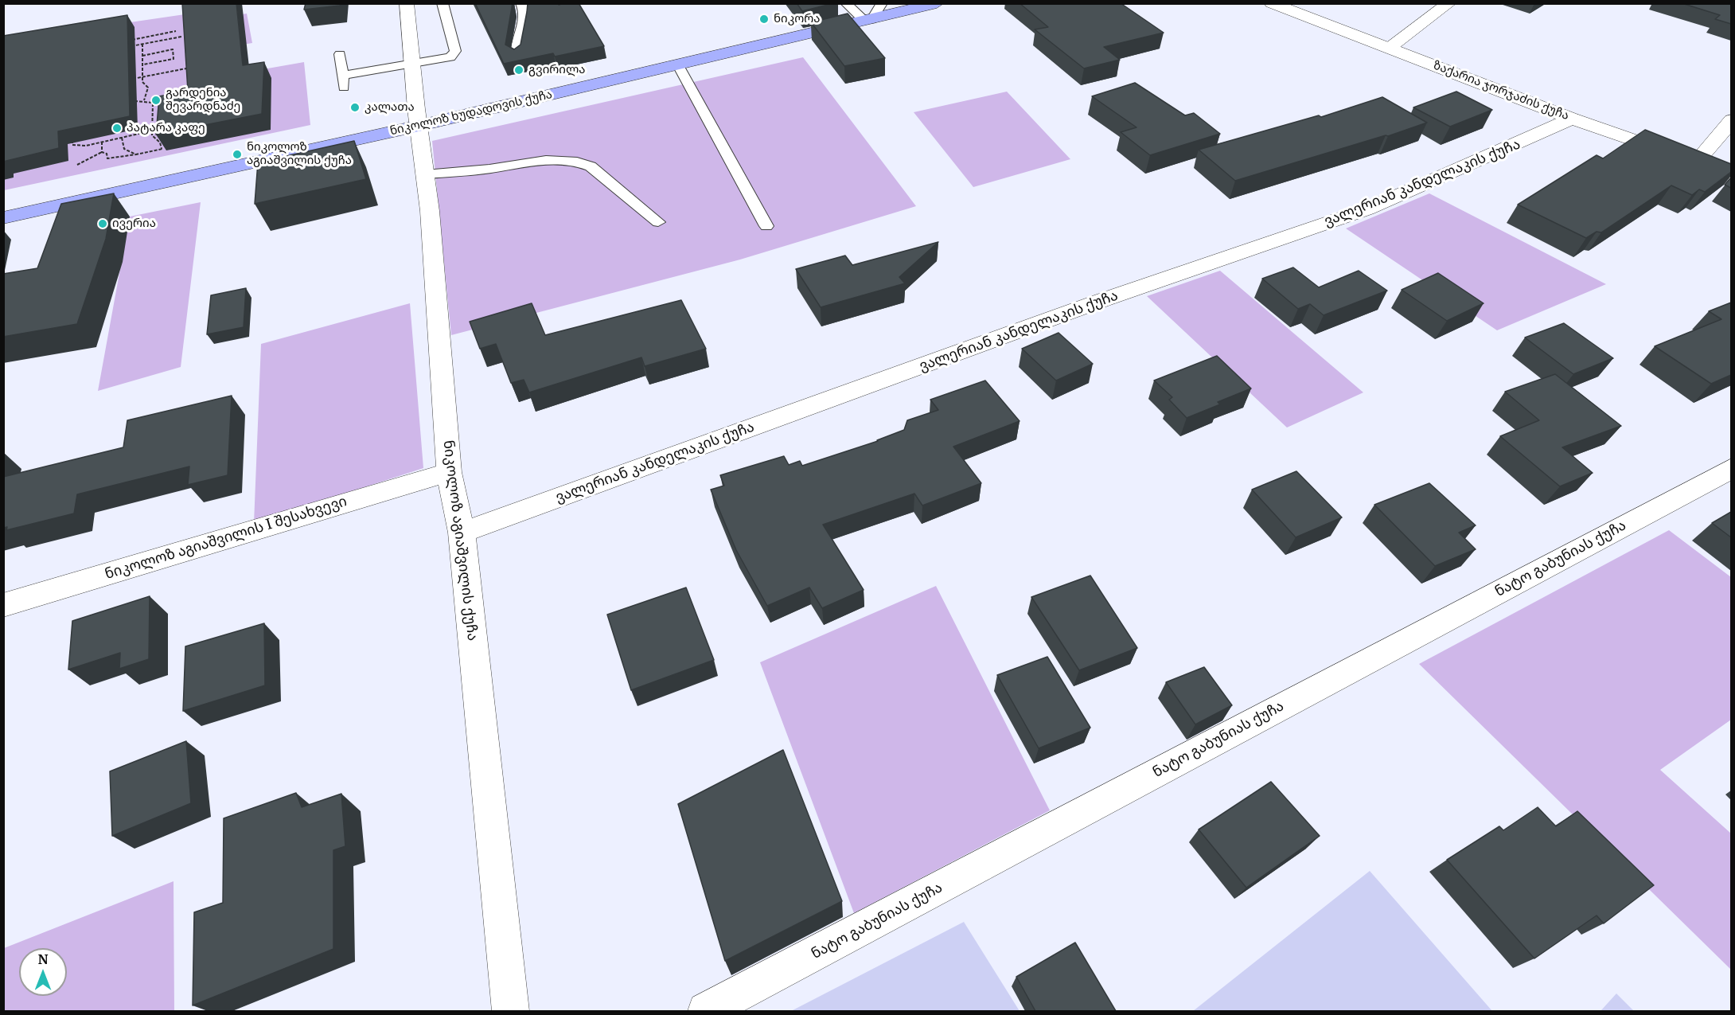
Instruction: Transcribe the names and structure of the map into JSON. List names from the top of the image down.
{
  "streets": {
    "main road": ["ნიკოლოზ ხუდადოვის ქუჩა"],
    "street": [
      "ზაქარია ჯორჯაძის ქუჩა",
      "ვალერიან კანდელაკის ქუჩა",
      "ნიკოლოზ აგიაშვილის I შესახვევი",
      "ნიკოლოზ აგიაშვილის ქუჩა",
      "ნატო გაბუნიას ქუჩა"
    ]
  },
  "crossings": [
    ["ზაქარია ჯორჯაძის ქუჩა", "ვალერიან კანდელაკის ქუჩა"],
    ["ნიკოლოზ ხუდადოვის ქუჩა", "ნიკოლოზ აგიაშვილის ქუჩა"],
    ["ვალერიან კანდელაკის ქუჩა", "ნიკოლოზ აგიაშვილის ქუჩა"],
    ["ნიკოლოზ აგიაშვილის I შესახვევი", "ნიკოლოზ აგიაშვილის ქუჩა"]
  ],
  "places": [
    "ნიკორა",
    "გვირილა",
    "გარდენია შევარდნაძე",
    "კალათა",
    "პატარა კაფე",
    "ნიკოლოზ აგიაშვილის ქუჩა",
    "ივერია"
  ],
  "north": "top"
}
